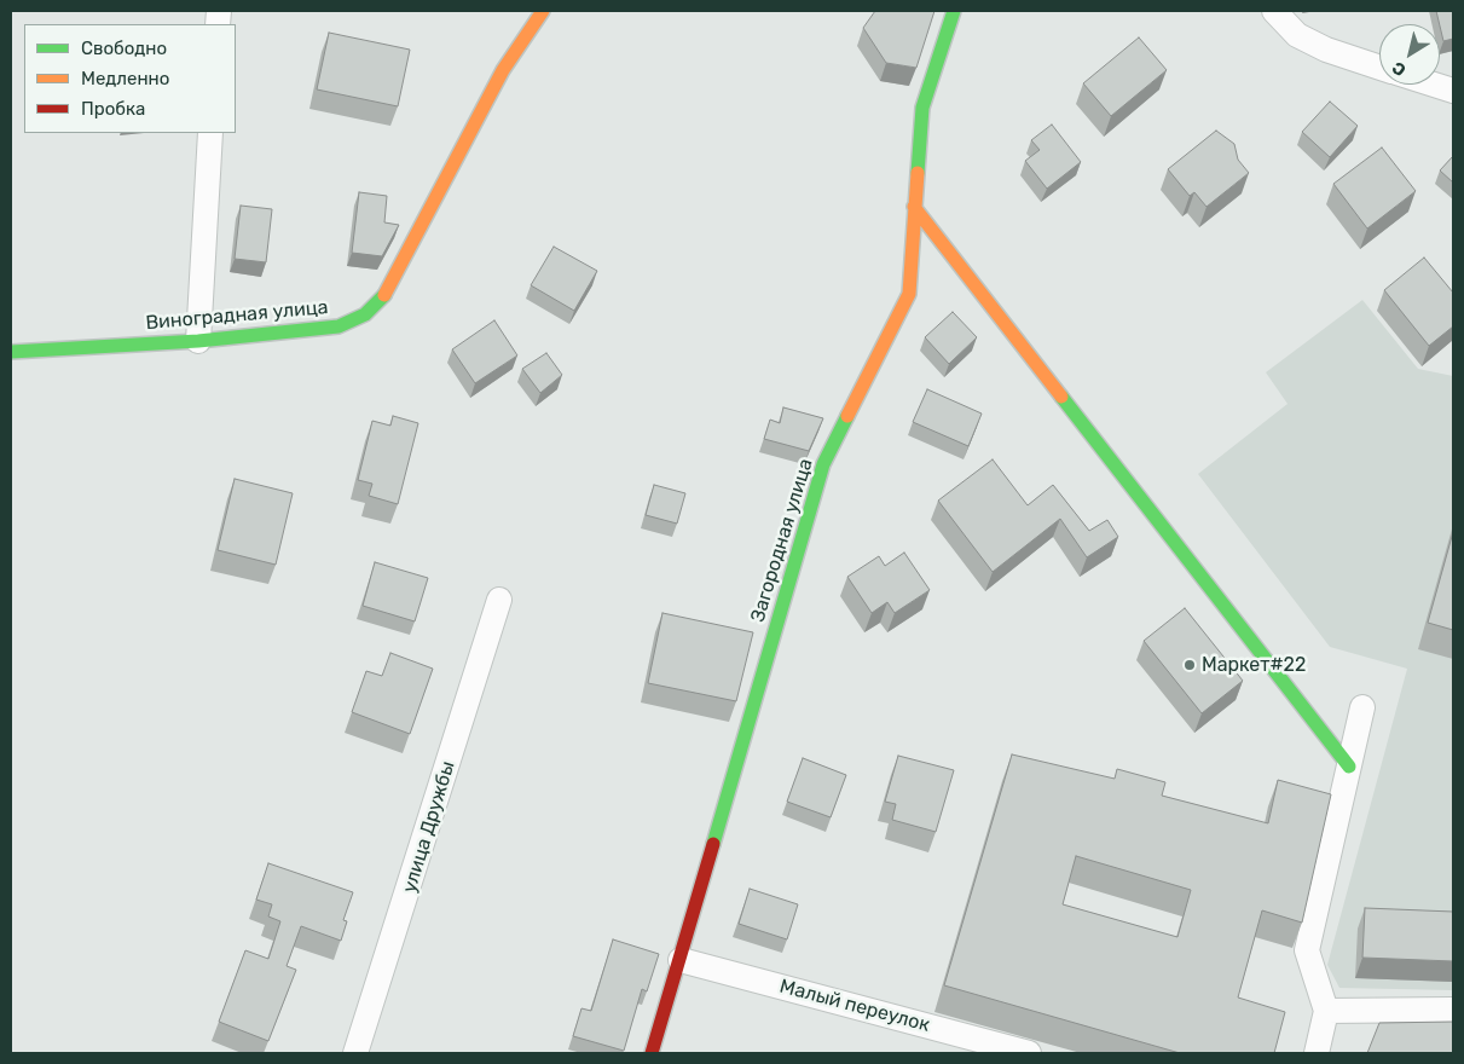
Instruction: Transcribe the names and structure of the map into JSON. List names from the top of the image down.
{
  "streets": {
    "street": [
      "Виноградная улица",
      "Загородная улица",
      "улица Дружбы",
      "Малый переулок"
    ]
  },
  "crossings": [
    ["Загородная улица", "Малый переулок"]
  ],
  "places": ["Маркет#22"],
  "legend": ["Свободно", "Медленно", "Пробка"],
  "north": "bottom left"
}
